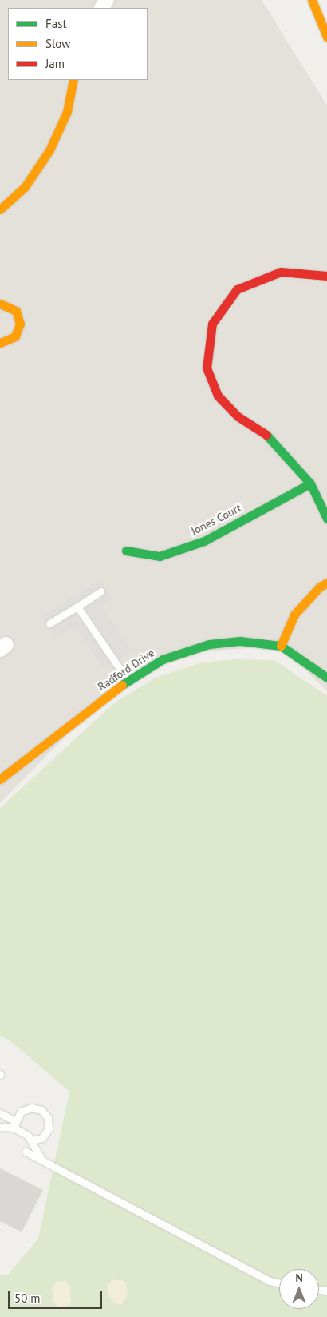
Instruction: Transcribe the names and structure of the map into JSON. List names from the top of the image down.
{
  "streets": {
    "street": ["Jones Court", "Radford Drive"]
  },
  "legend": ["Fast", "Slow", "Jam"],
  "scale_bar": "50 m",
  "north": "top"
}
